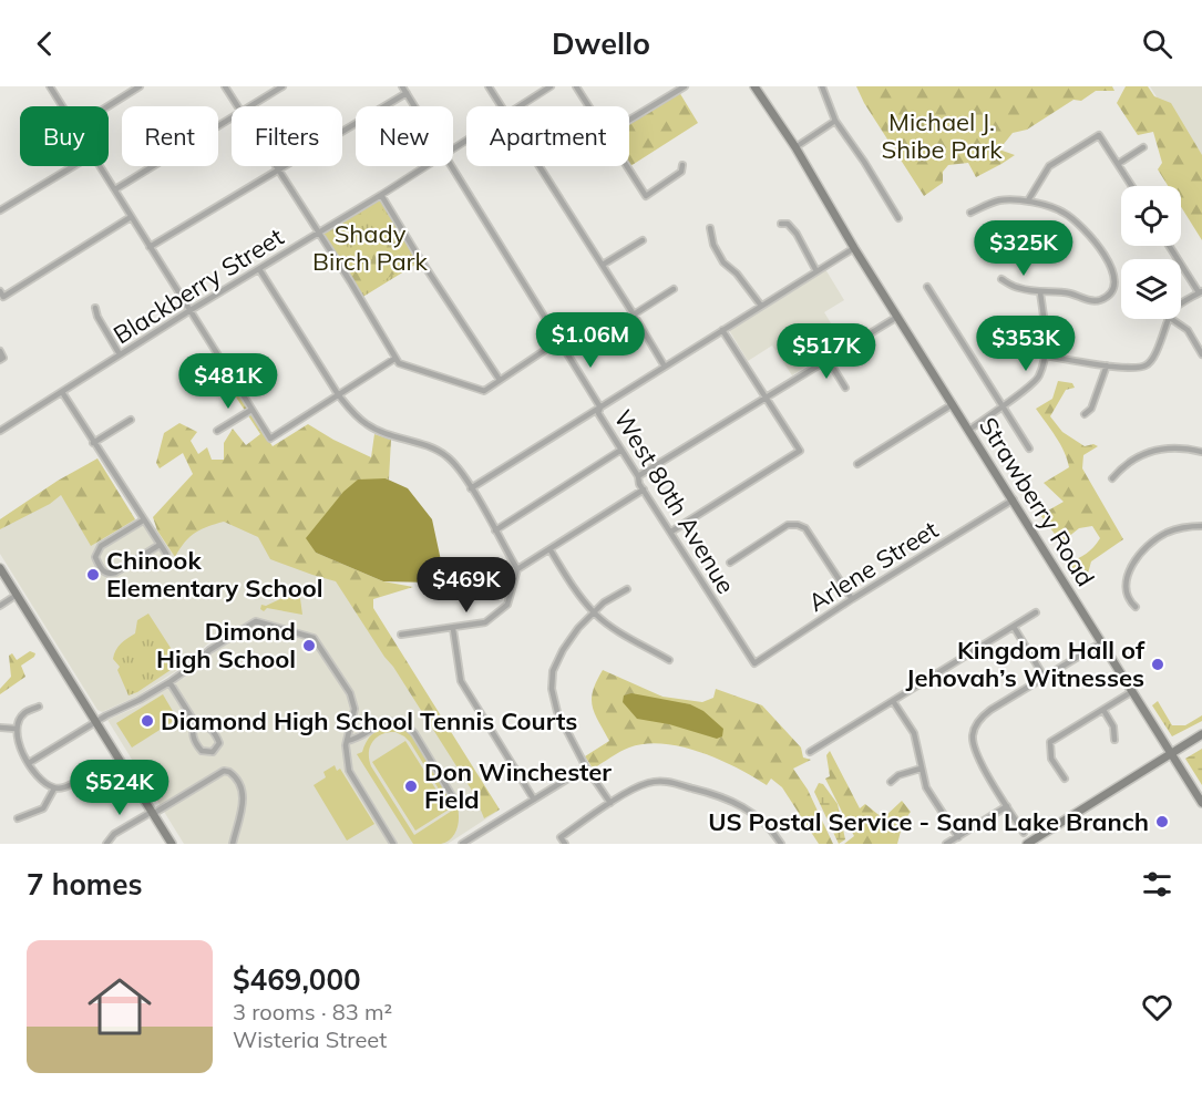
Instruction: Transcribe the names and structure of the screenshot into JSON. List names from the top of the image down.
{
  "streets": {
    "street": [
      "Blackberry Street",
      "West 80th Avenue",
      "Strawberry Road",
      "Arlene Street"
    ]
  },
  "crossings": [
    ["West 80th Avenue", "Arlene Street"],
    ["Strawberry Road", "Arlene Street"]
  ],
  "parks": ["Michael J. Shibe Park", "Shady Birch Park"],
  "places": [
    "Chinook Elementary School",
    "Dimond High School",
    "Kingdom Hall of Jehovah’s Witnesses",
    "Diamond High School Tennis Courts",
    "Don Winchester Field",
    "US Postal Service - Sand Lake Branch"
  ],
  "page": {
    "header": "Dwello",
    "chip": [
      "Buy",
      "Rent",
      "Filters",
      "New",
      "Apartment"
    ],
    "price": [
      "$325K",
      "$1.06M",
      "$353K",
      "$517K",
      "$481K",
      "$469K",
      "$524K"
    ],
    "heading": "7 homes",
    "list": [
      {
        "name": "$469,000",
        "note": "3 rooms · 83 m² · Wisteria Street"
      }
    ]
  }
}
